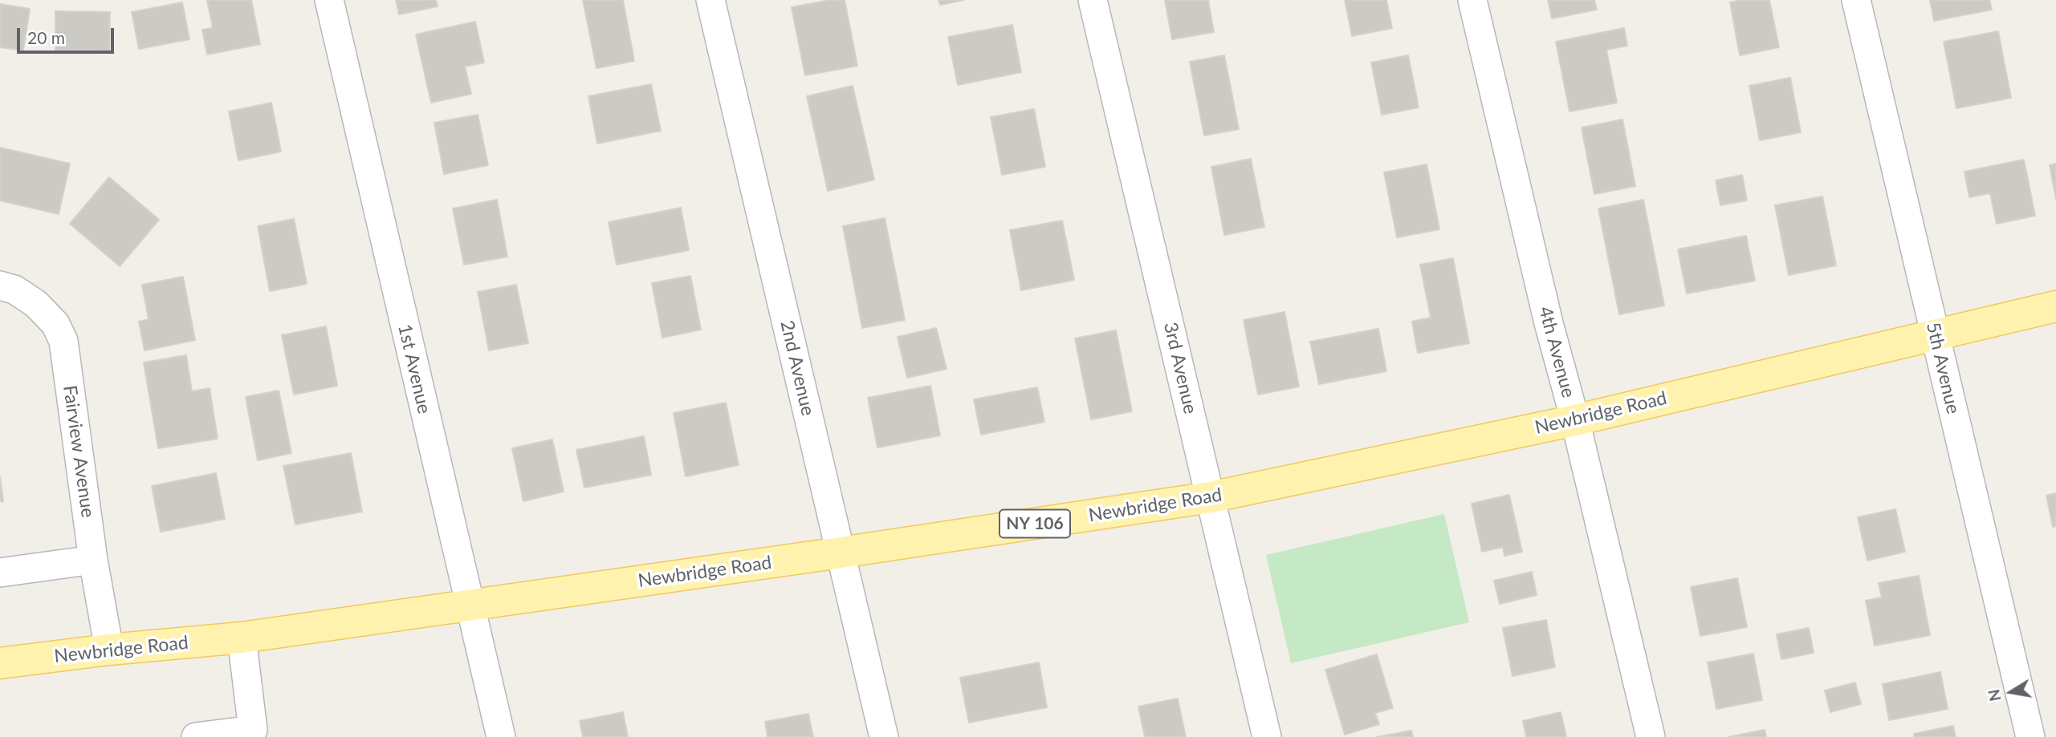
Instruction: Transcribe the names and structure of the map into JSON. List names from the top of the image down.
{
  "streets": {
    "main road": ["Newbridge Road", "NY 106"],
    "street": [
      "4th Avenue",
      "2nd Avenue",
      "3rd Avenue",
      "5th Avenue",
      "1st Avenue",
      "Fairview Avenue"
    ]
  },
  "crossings": [
    ["4th Avenue", "Newbridge Road"],
    ["2nd Avenue", "Newbridge Road"],
    ["3rd Avenue", "Newbridge Road"],
    ["5th Avenue", "Newbridge Road"],
    ["1st Avenue", "Newbridge Road"],
    ["Newbridge Road", "Fairview Avenue"]
  ],
  "scale_bar": "20 m",
  "north": "left"
}
